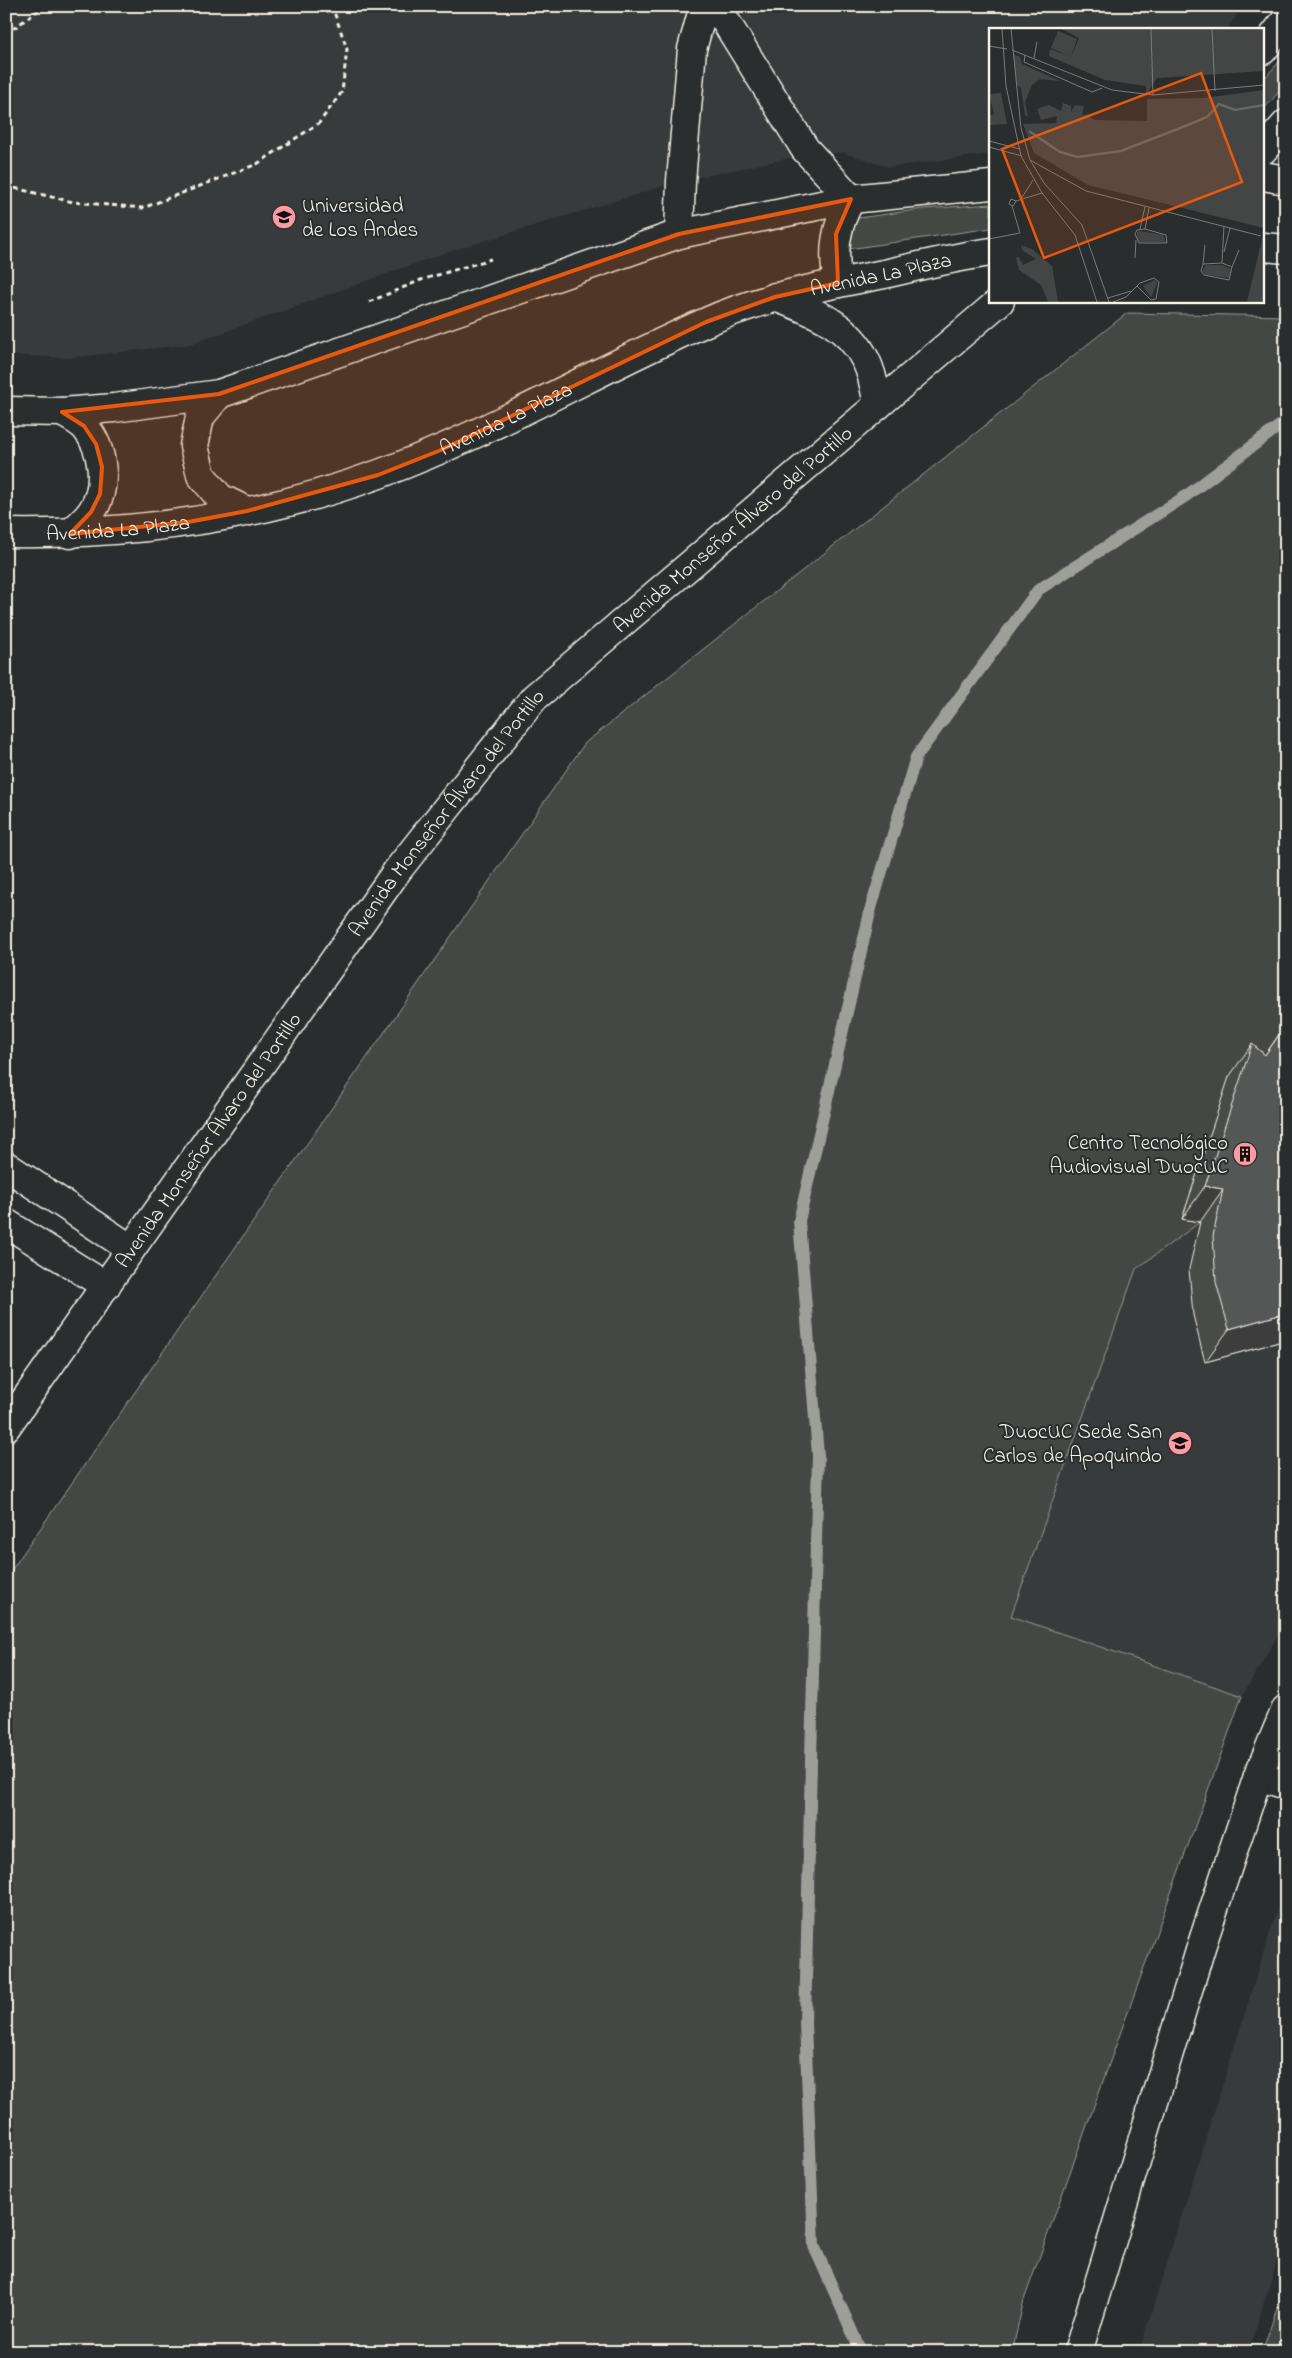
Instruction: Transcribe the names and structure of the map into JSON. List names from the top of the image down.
{
  "streets": {
    "street": ["Avenida La Plaza", "Avenida Monseñor Álvaro del Portillo"]
  },
  "places": {
    "school or university": ["Universidad de Los Andes", "DuocUC Sede San Carlos de Apoquindo"],
    "building": ["Centro Tecnológico Audiovisual DuocUC"]
  }
}
